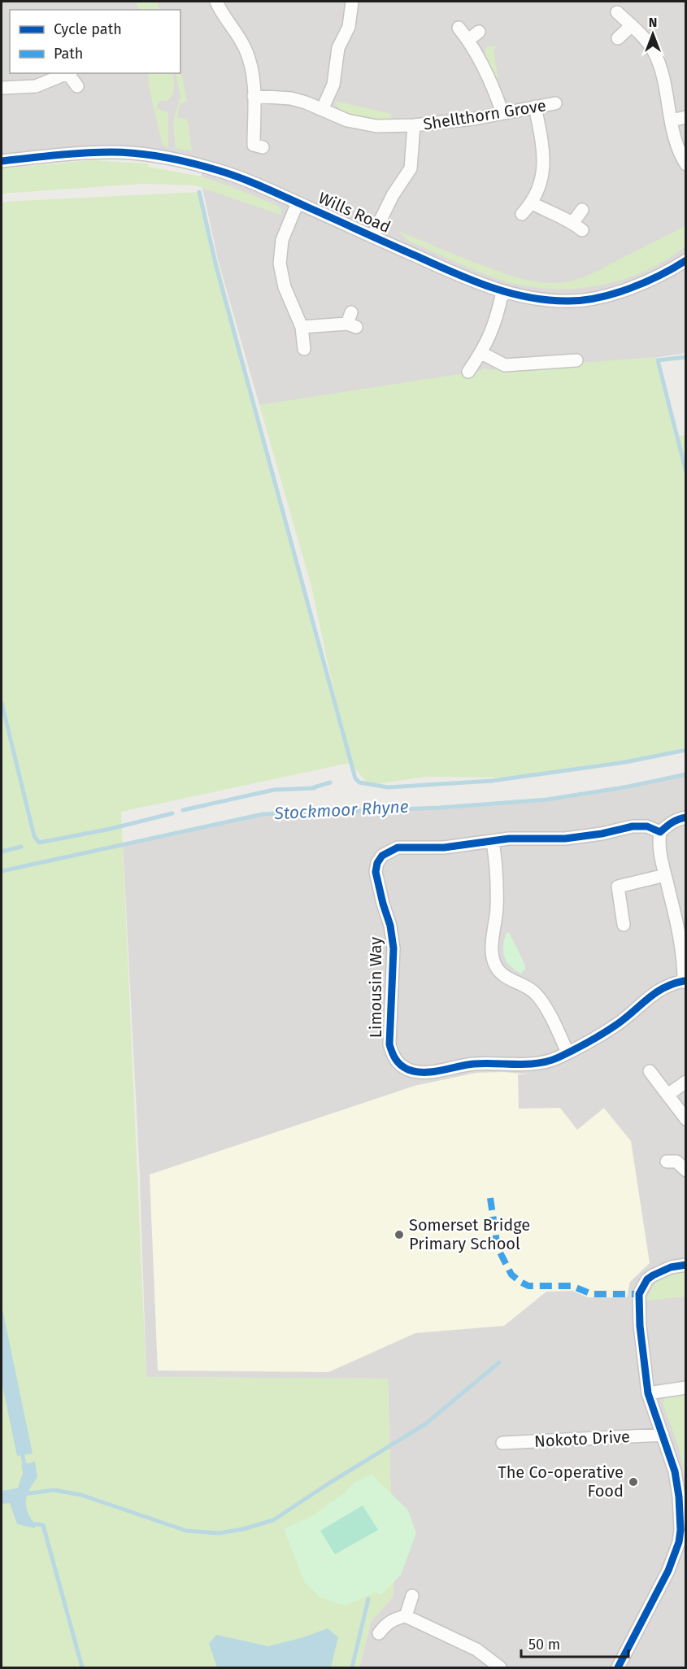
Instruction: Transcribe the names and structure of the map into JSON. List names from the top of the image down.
{
  "streets": {
    "street": [
      "Shellthorn Grove",
      "Wills Road",
      "Limousin Way",
      "Nokoto Drive"
    ]
  },
  "crossings": [
    ["Shellthorn Grove", "Wills Road"]
  ],
  "water": ["Stockmoor Rhyne"],
  "places": ["Somerset Bridge Primary School", "The Co-operative Food"],
  "legend": ["Cycle path", "Path"],
  "scale_bar": "50 m",
  "north": "top"
}
